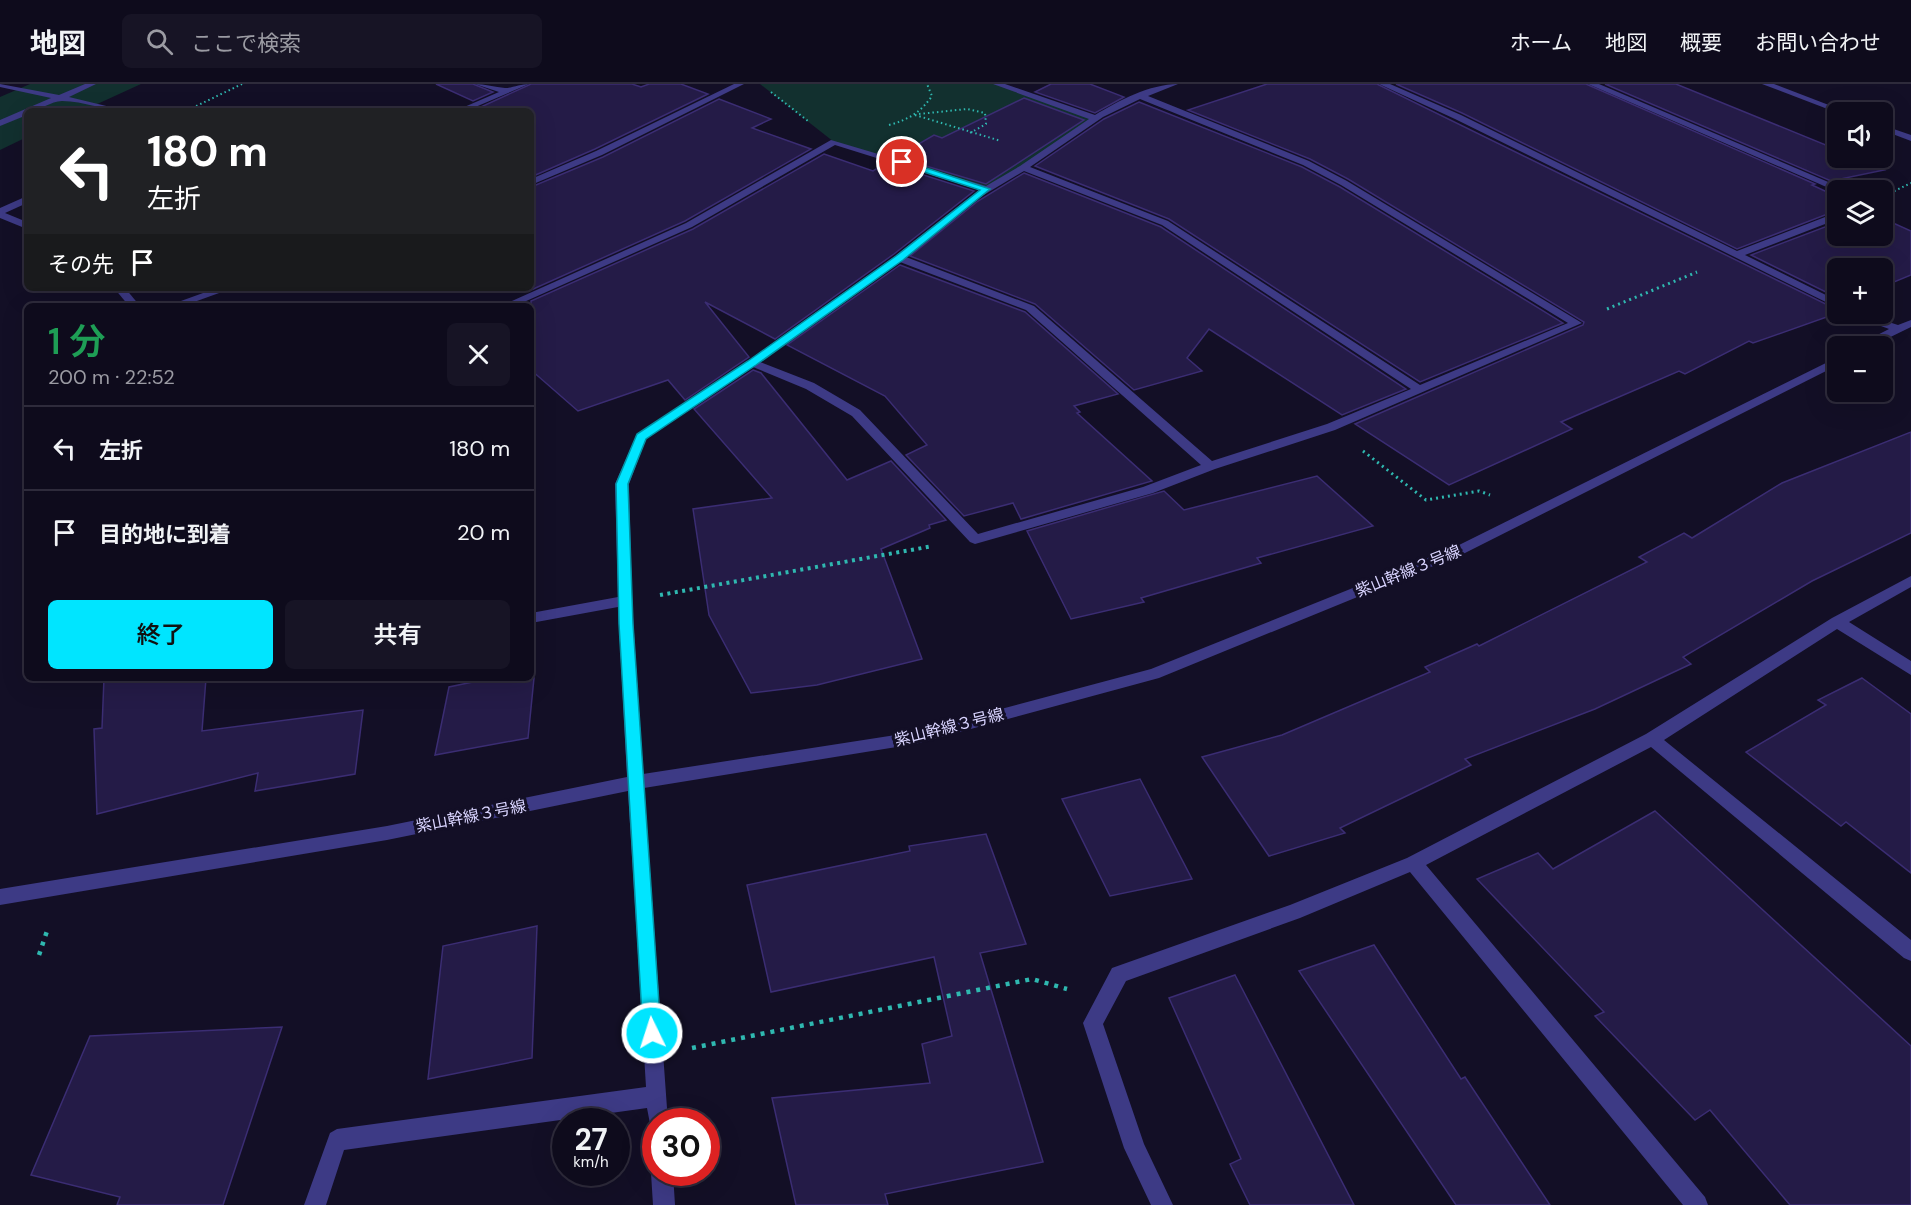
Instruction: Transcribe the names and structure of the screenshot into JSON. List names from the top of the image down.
{
  "streets": {
    "street": ["紫山幹線３号線"]
  },
  "page": {
    "header": "地図",
    "search": "ここで検索",
    "nav": [
      "ホーム",
      "地図",
      "概要",
      "お問い合わせ"
    ],
    "map_buttons": ["+", "−"],
    "turn": ["180 m", "左折"],
    "then": "その先",
    "heading": ["1 分", "200 m · 22:52"],
    "list": [
      {
        "name": "左折",
        "value": "180 m"
      },
      {
        "name": "目的地に到着",
        "value": "20 m"
      }
    ],
    "buttons": ["終了", "共有"],
    "speed": "27 km/h",
    "limit": "30"
  }
}
